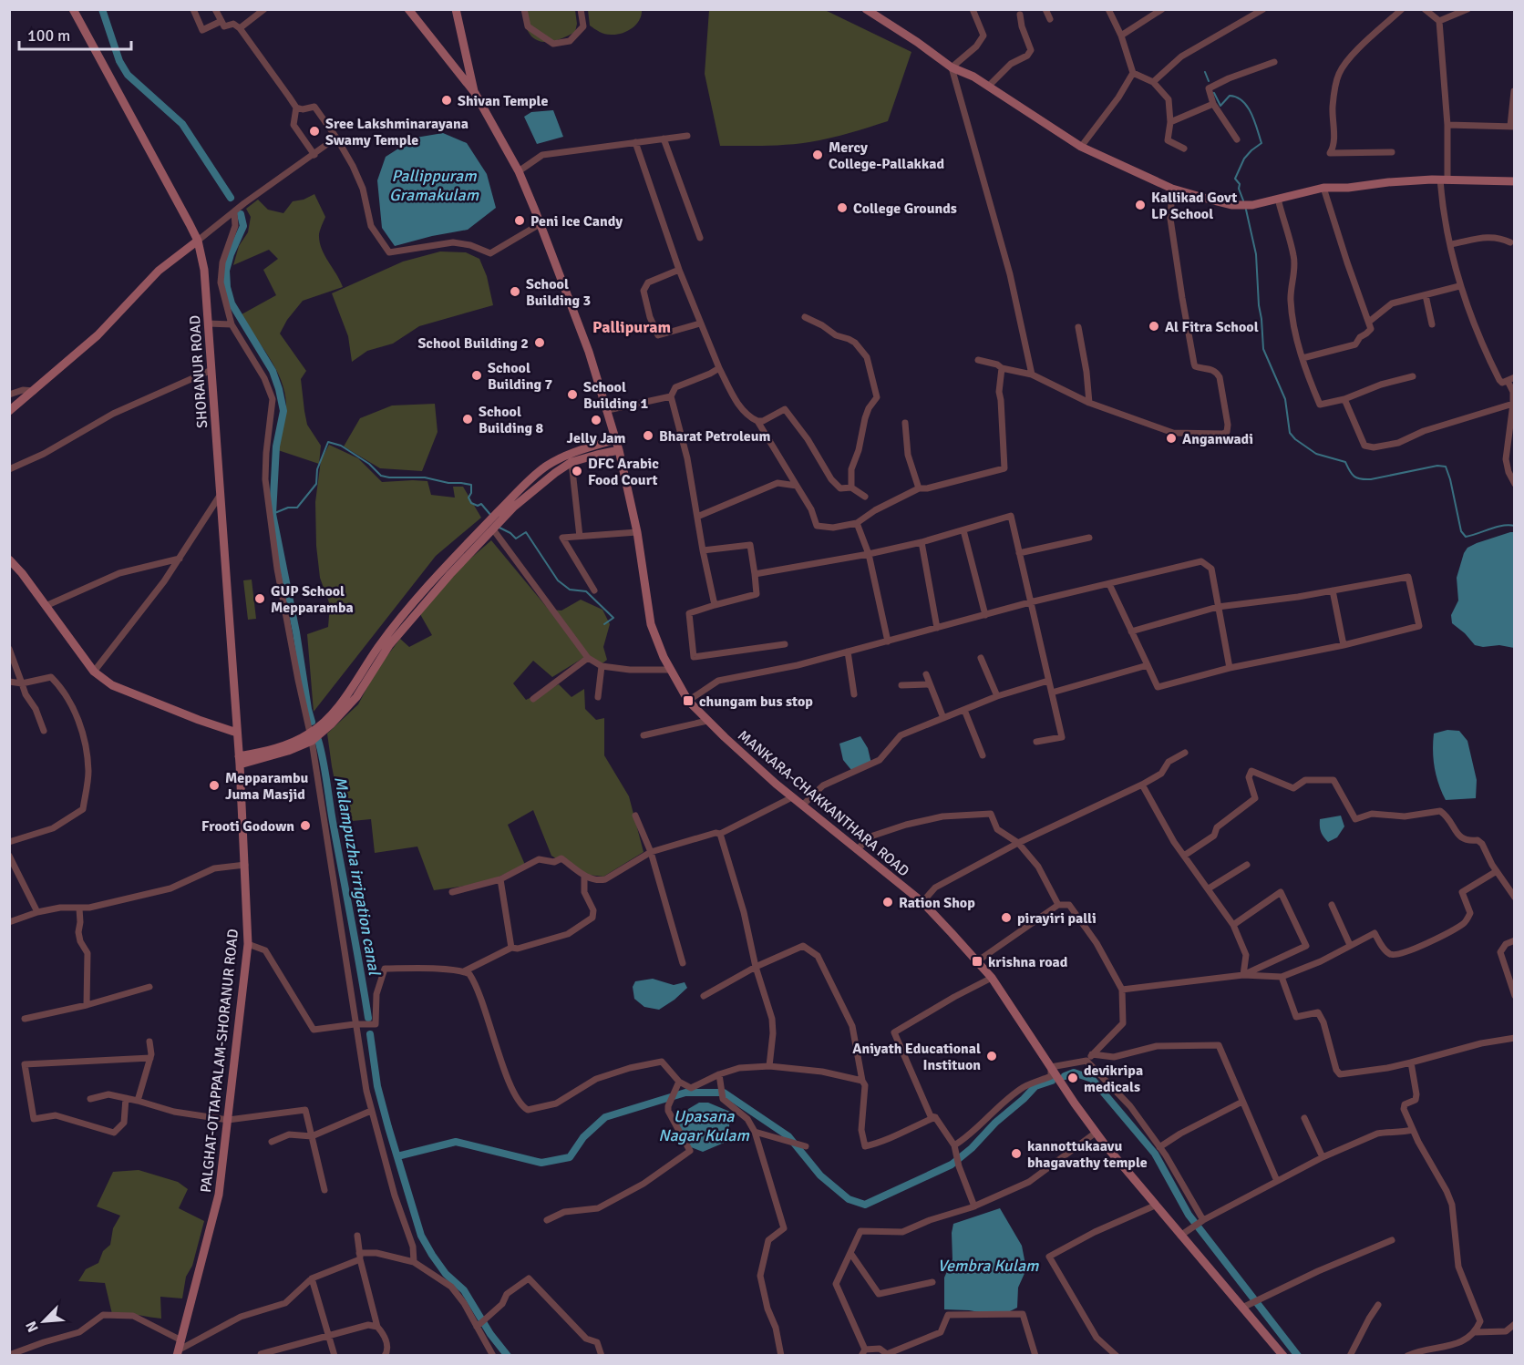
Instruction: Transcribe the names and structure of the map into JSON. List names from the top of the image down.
{
  "streets": {
    "main road": ["SHORANUR ROAD", "MANKARA-CHAKKANTHARA ROAD", "PALGHAT-OTTAPPALAM-SHORANUR ROAD"]
  },
  "crossings": [
    ["SHORANUR ROAD", "PALGHAT-OTTAPPALAM-SHORANUR ROAD"]
  ],
  "districts": ["Pallipuram"],
  "water": [
    "Pallippuram Gramakulam",
    "Malampuzha irrigation canal",
    "Upasana Nagar Kulam",
    "Vembra Kulam"
  ],
  "places": {
    "other": [
      "Shivan Temple",
      "Sree Lakshminarayana Swamy Temple",
      "Mercy College-Pallakkad",
      "Kallikad Govt LP School",
      "College Grounds",
      "Peni Ice Candy",
      "School Building 3",
      "Al Fitra School",
      "School Building 2",
      "School Building 7",
      "School Building 1",
      "School Building 8",
      "Jelly Jam",
      "Bharat Petroleum",
      "Anganwadi",
      "DFC Arabic Food Court",
      "GUP School Mepparamba",
      "Mepparambu Juma Masjid",
      "Frooti Godown",
      "Ration Shop",
      "pirayiri palli",
      "Aniyath Educational Instituon",
      "devikripa medicals",
      "kannottukaavu bhagavathy temple"
    ],
    "transit": ["chungam bus stop", "krishna road"]
  },
  "scale_bar": "100 m",
  "north": "bottom left"
}
